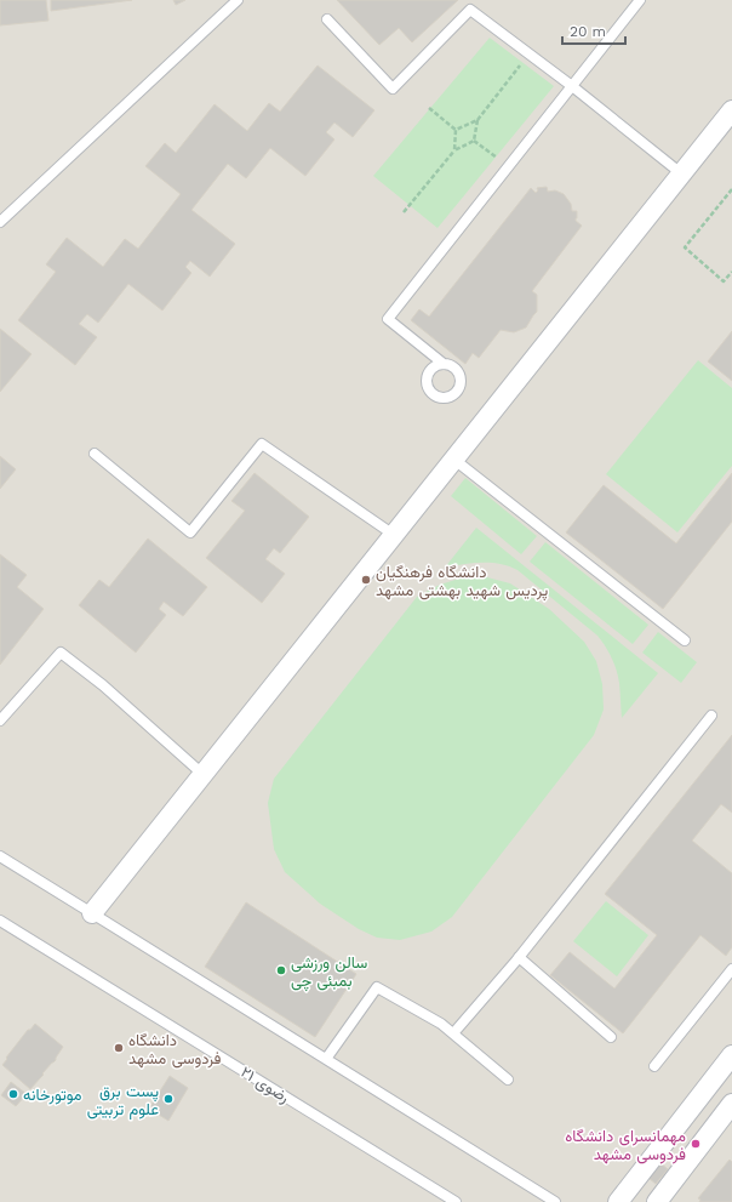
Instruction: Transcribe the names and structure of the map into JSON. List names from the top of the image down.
{
  "streets": {
    "lane": ["رضوی ۲۱"]
  },
  "places": [
    "دانشگاه فرهنگیان پردیس شهید بهشتی مشهد",
    "سالن ورزشی بمبئی چی",
    "دانشگاه فردوسی مشهد",
    "موتورخانه",
    "پست برق علوم تربیتی",
    "مهمانسرای دانشگاه فردوسی مشهد"
  ],
  "scale_bar": "20 m"
}
